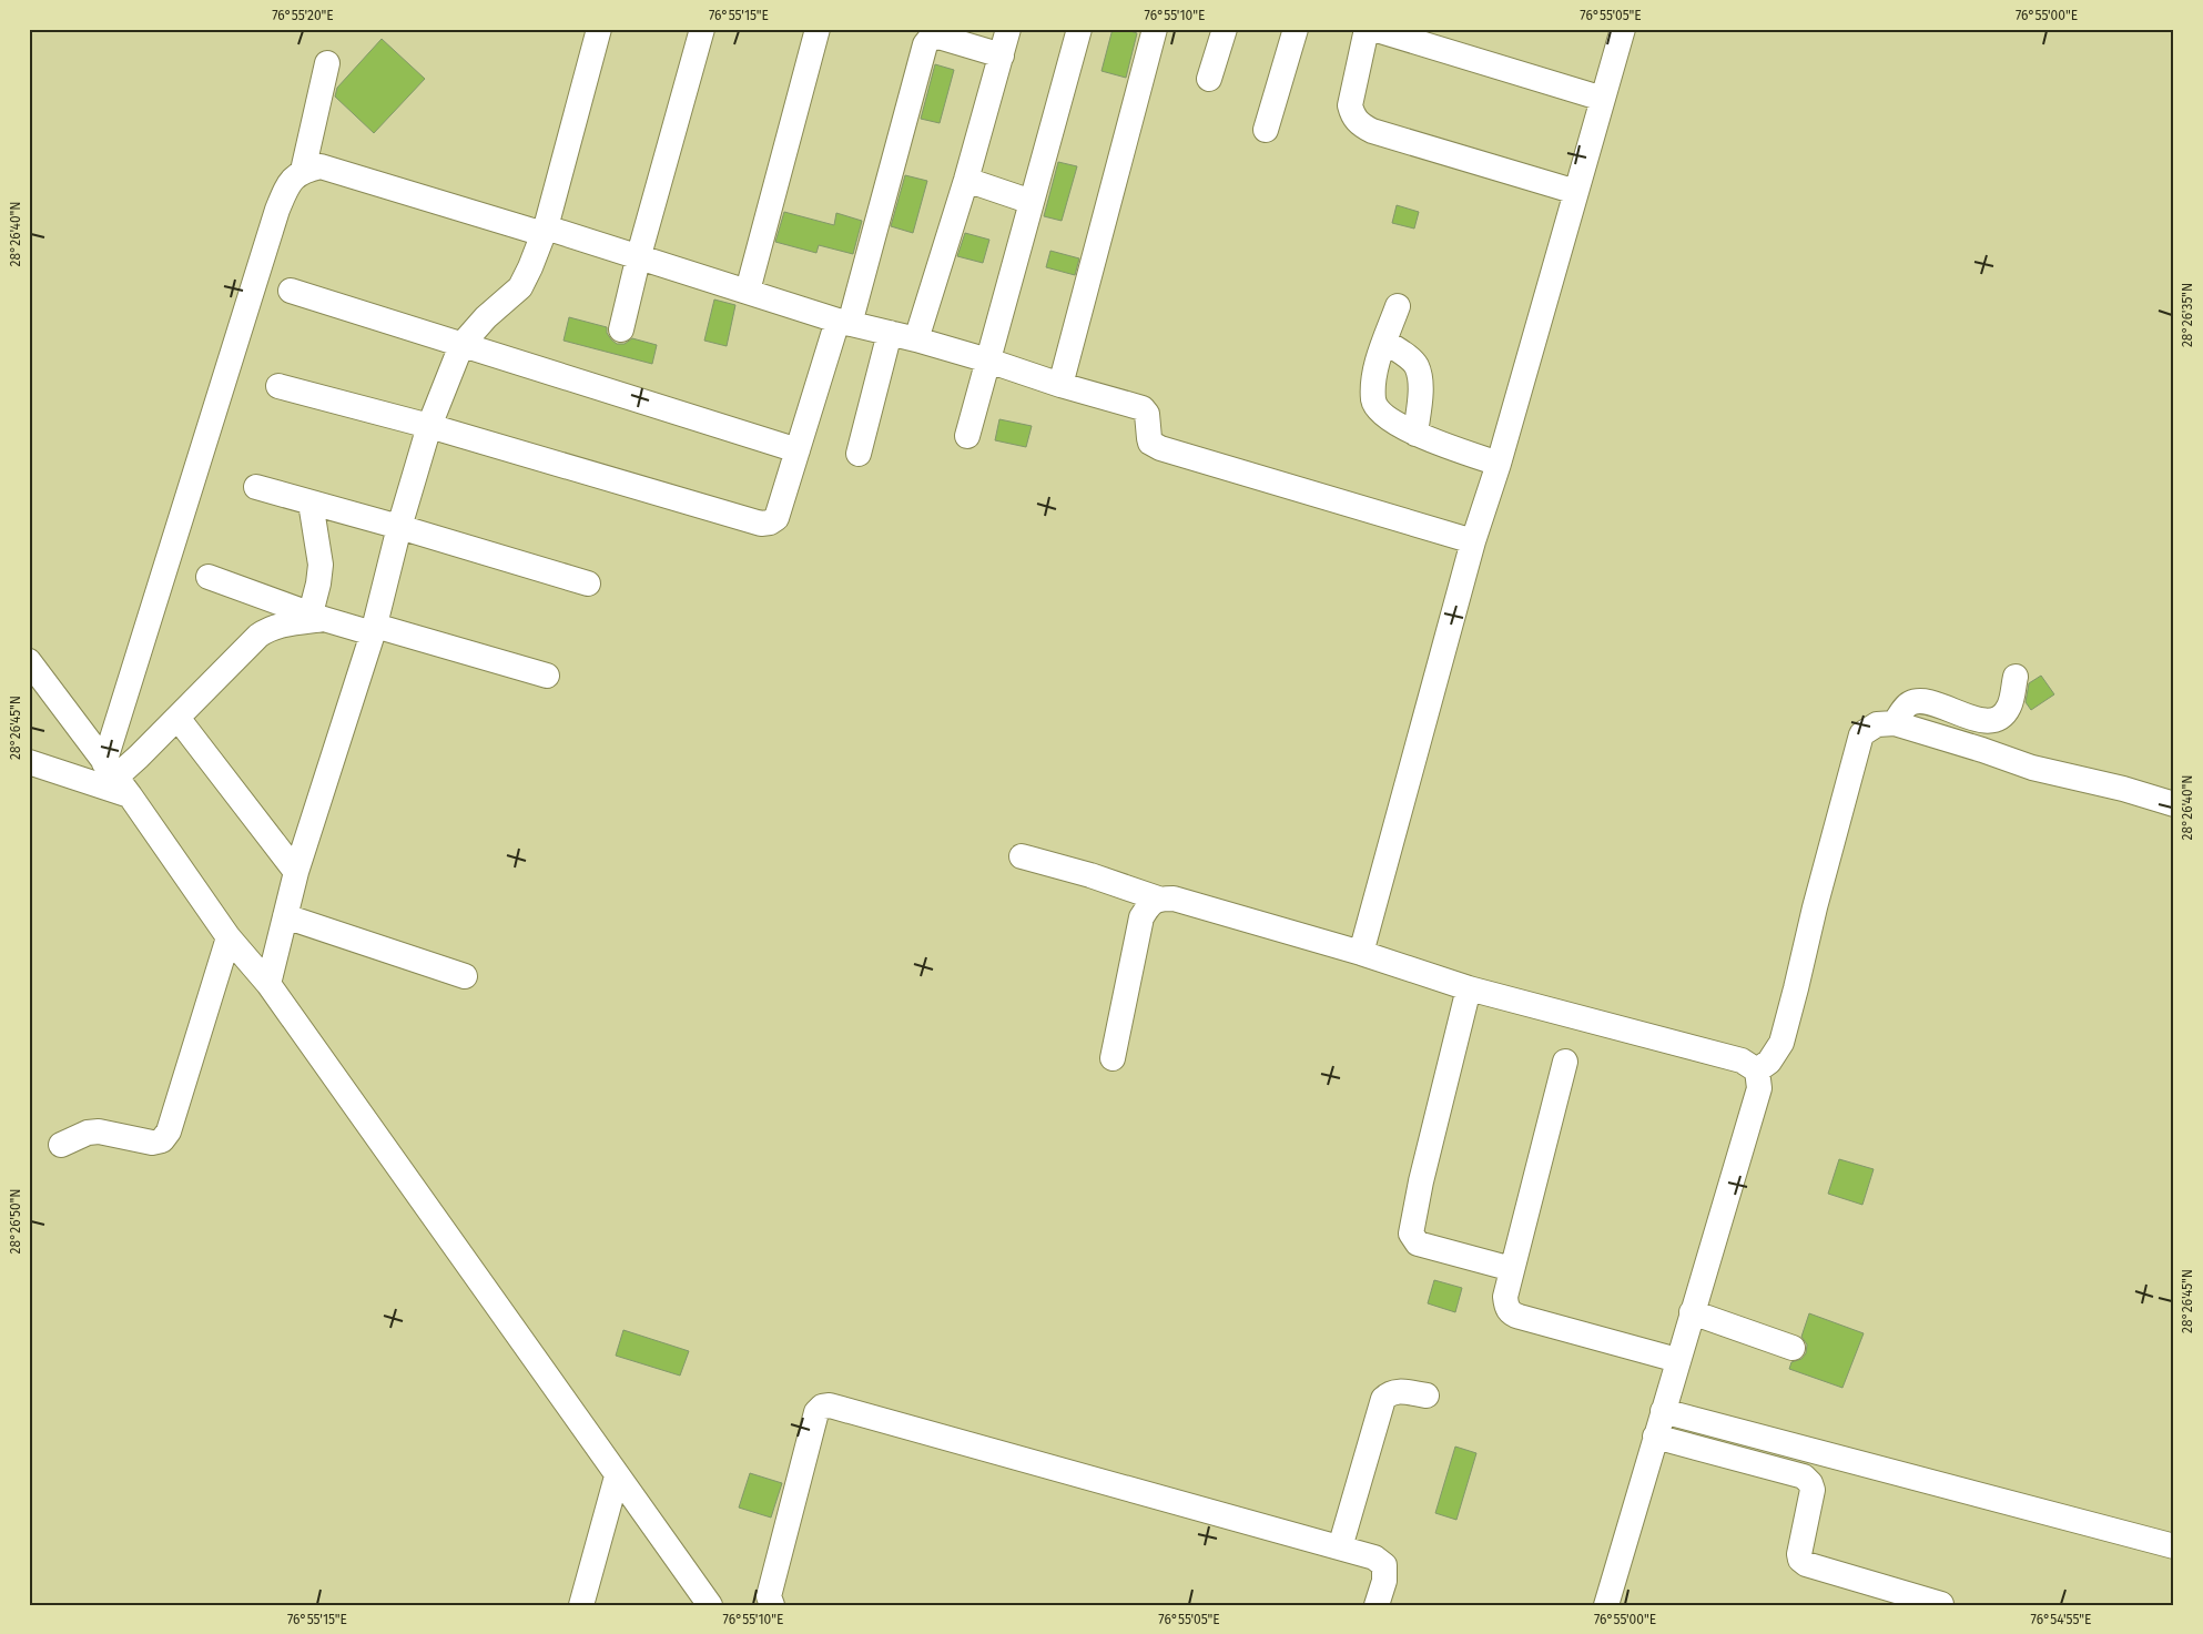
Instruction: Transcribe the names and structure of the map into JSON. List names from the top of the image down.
{
  "coordinates": [
    "76°55'20\"E",
    "76°55'15\"E",
    "76°55'10\"E",
    "76°55'05\"E",
    "76°55'00\"E",
    "28°26'40\"N",
    "28°26'35\"N",
    "28°26'45\"N",
    "28°26'50\"N",
    "76°54'55\"E"
  ]
}
